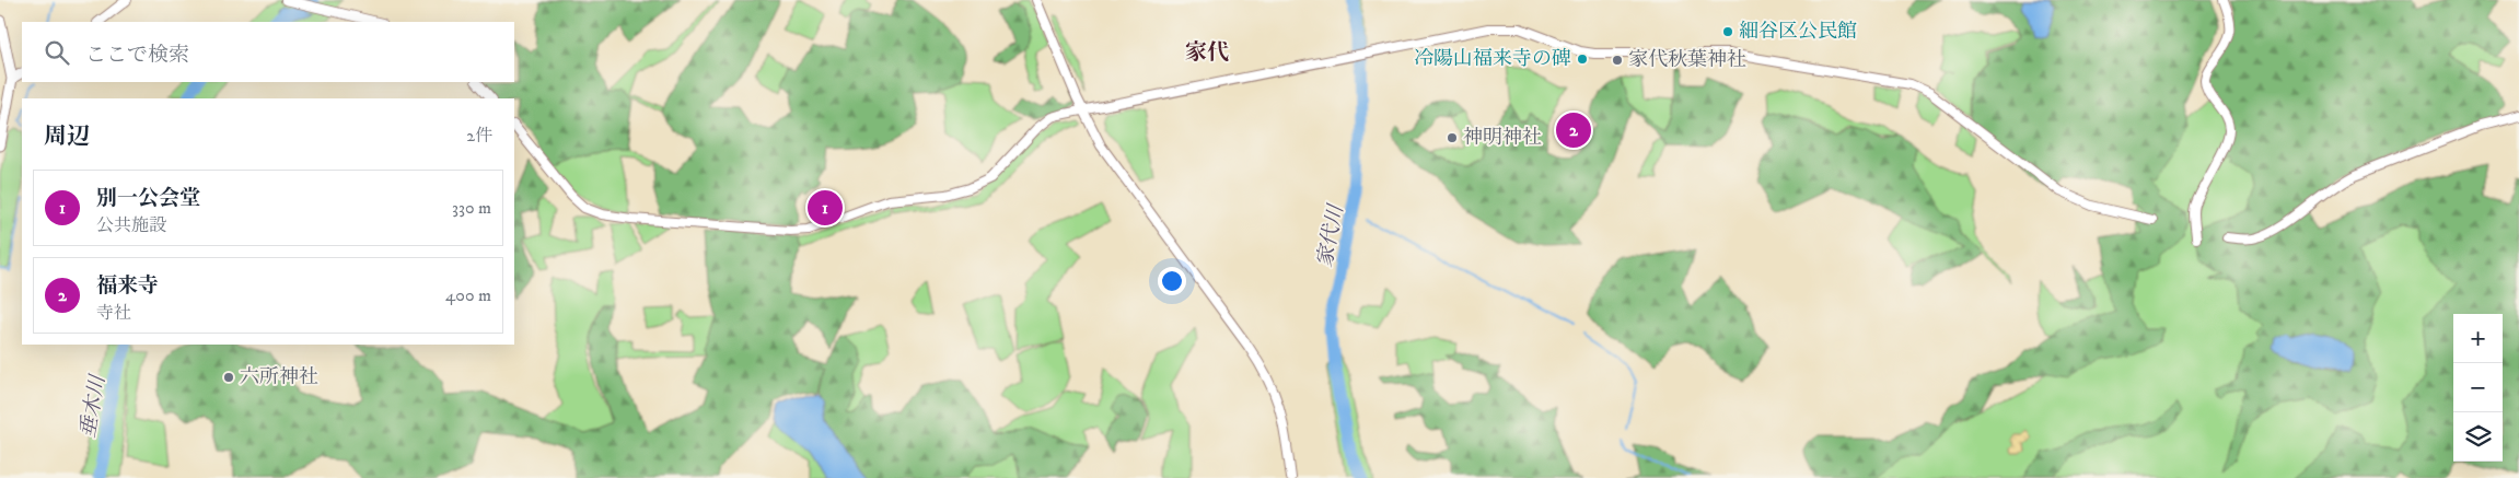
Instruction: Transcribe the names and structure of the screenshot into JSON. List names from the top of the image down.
{
  "districts": ["家代"],
  "water": ["家代川", "垂木川"],
  "places": [
    "細谷区公民館",
    "冷陽山福来寺の碑",
    "家代秋葉神社",
    "神明神社",
    "六所神社"
  ],
  "page": {
    "search": "ここで検索",
    "heading": ["周辺", "2件"],
    "pins": ["2", "1"],
    "list": [
      {
        "mark": "1",
        "name": "別一公会堂",
        "note": "公共施設",
        "value": "330 m"
      },
      {
        "mark": "2",
        "name": "福来寺",
        "note": "寺社",
        "value": "400 m"
      }
    ],
    "map_buttons": ["+", "−"]
  }
}
